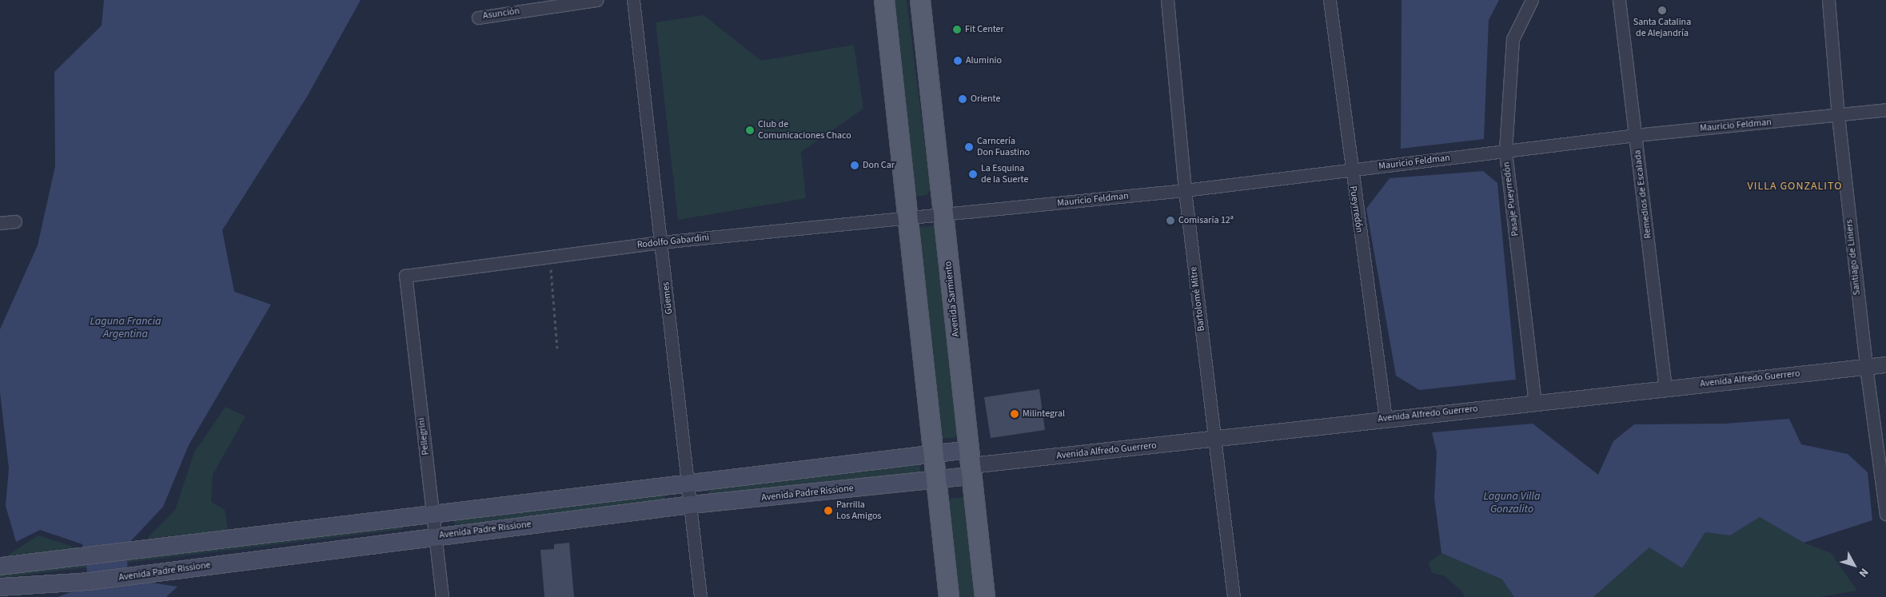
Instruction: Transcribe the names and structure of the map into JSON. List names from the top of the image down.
{
  "streets": {
    "main road": ["Avenida Sarmiento", "Avenida Padre Rissione"],
    "street": [
      "Asunción",
      "Mauricio Feldman",
      "Remedios de Escalada",
      "Pasaje Pueyrredón",
      "Pueyrredón",
      "Rodolfo Gabardini",
      "Santiago de Liniers",
      "Güemes",
      "Bartolomé Mitre",
      "Avenida Alfredo Guerrero",
      "Pellegrini"
    ]
  },
  "crossings": [
    ["Mauricio Feldman", "Remedios de Escalada"],
    ["Mauricio Feldman", "Pasaje Pueyrredón"],
    ["Mauricio Feldman", "Pueyrredón"],
    ["Mauricio Feldman", "Rodolfo Gabardini"],
    ["Mauricio Feldman", "Santiago de Liniers"],
    ["Mauricio Feldman", "Avenida Sarmiento"],
    ["Mauricio Feldman", "Bartolomé Mitre"],
    ["Remedios de Escalada", "Avenida Alfredo Guerrero"],
    ["Pasaje Pueyrredón", "Avenida Alfredo Guerrero"],
    ["Pueyrredón", "Avenida Alfredo Guerrero"],
    ["Rodolfo Gabardini", "Güemes"],
    ["Rodolfo Gabardini", "Avenida Sarmiento"],
    ["Rodolfo Gabardini", "Pellegrini"],
    ["Santiago de Liniers", "Avenida Alfredo Guerrero"],
    ["Güemes", "Avenida Padre Rissione"],
    ["Avenida Sarmiento", "Avenida Alfredo Guerrero"],
    ["Avenida Sarmiento", "Avenida Padre Rissione"],
    ["Bartolomé Mitre", "Avenida Alfredo Guerrero"],
    ["Avenida Alfredo Guerrero", "Avenida Padre Rissione"],
    ["Pellegrini", "Avenida Padre Rissione"]
  ],
  "districts": ["VILLA GONZALITO"],
  "water": ["Laguna Francia Argentina", "Laguna Villa Gonzalito"],
  "places": [
    "Santa Catalina de Alejandría",
    "Fit Center",
    "Aluminio",
    "Oriente",
    "Club de Comunicaciones Chaco",
    "Carncería Don Fuastino",
    "Don Car",
    "La Esquina de la Suerte",
    "Comisaría 12ª",
    "Milintegral",
    "Parrilla Los Amigos"
  ],
  "north": "bottom right"
}
